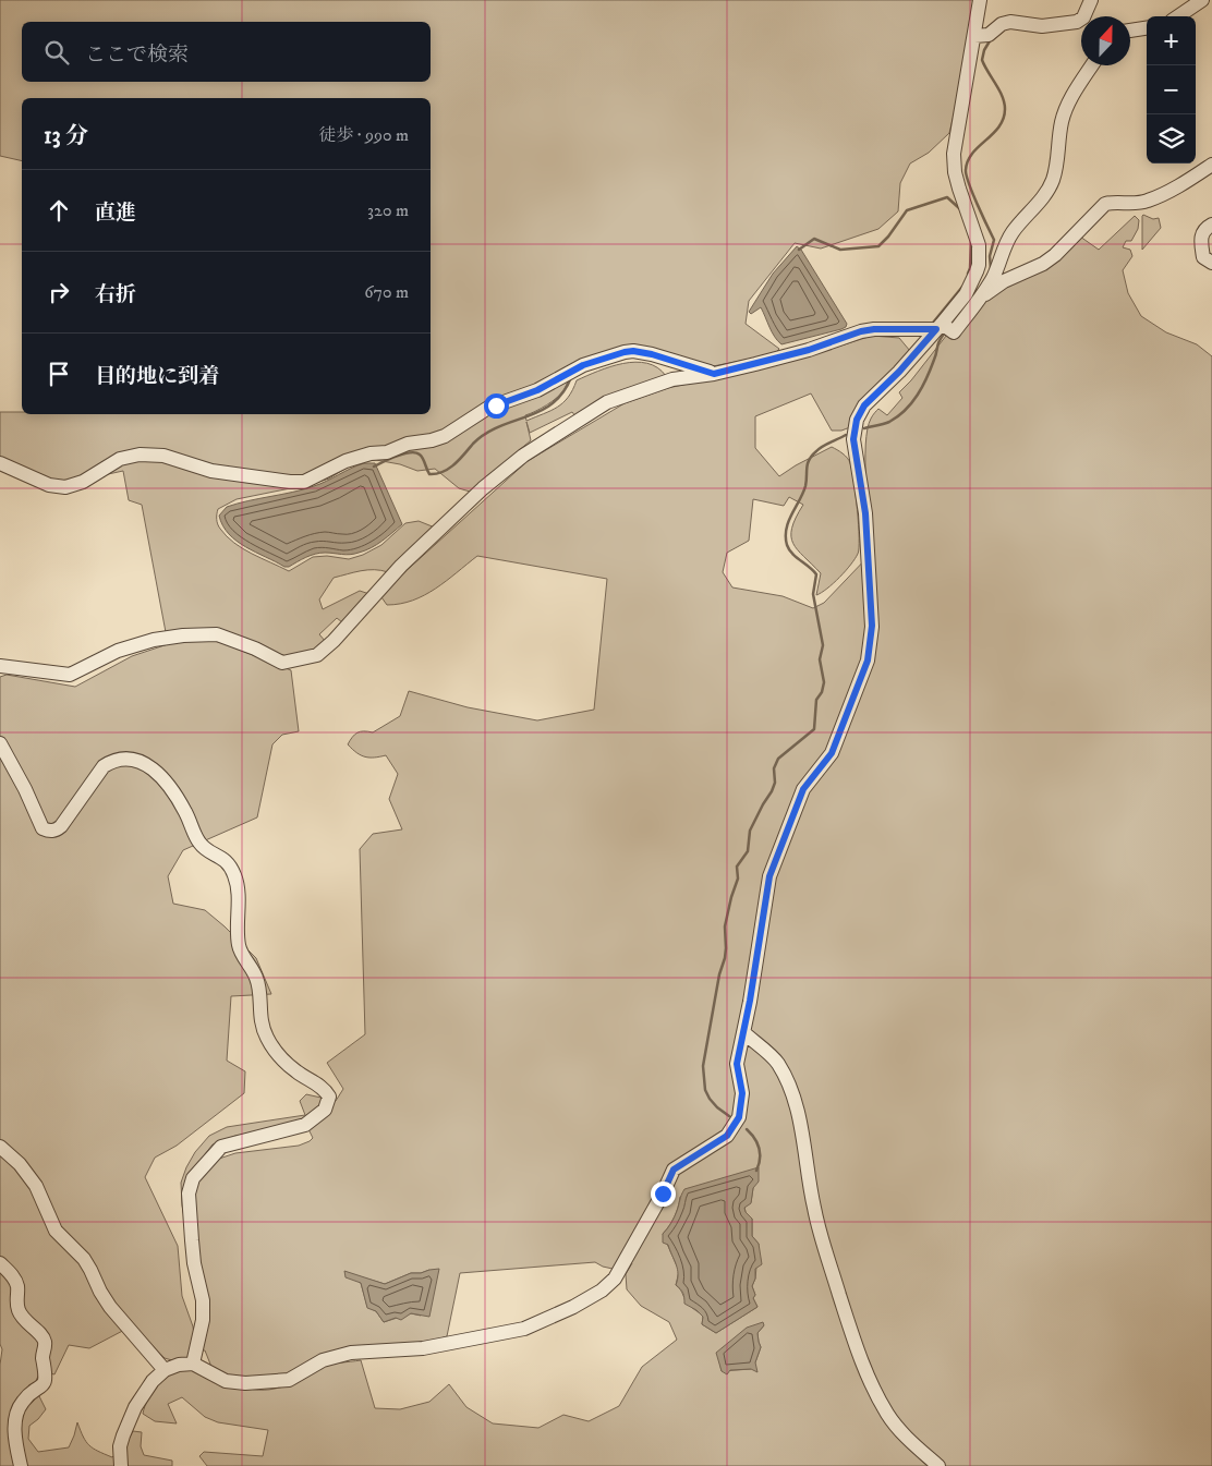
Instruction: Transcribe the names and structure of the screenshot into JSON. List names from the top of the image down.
{
  "north": "top",
  "page": {
    "map_buttons": ["+", "−"],
    "search": "ここで検索",
    "heading": ["13 分", "徒歩 · 990 m"],
    "list": [
      ["直進", "320 m"],
      ["右折", "670 m"],
      "目的地に到着"
    ]
  }
}
